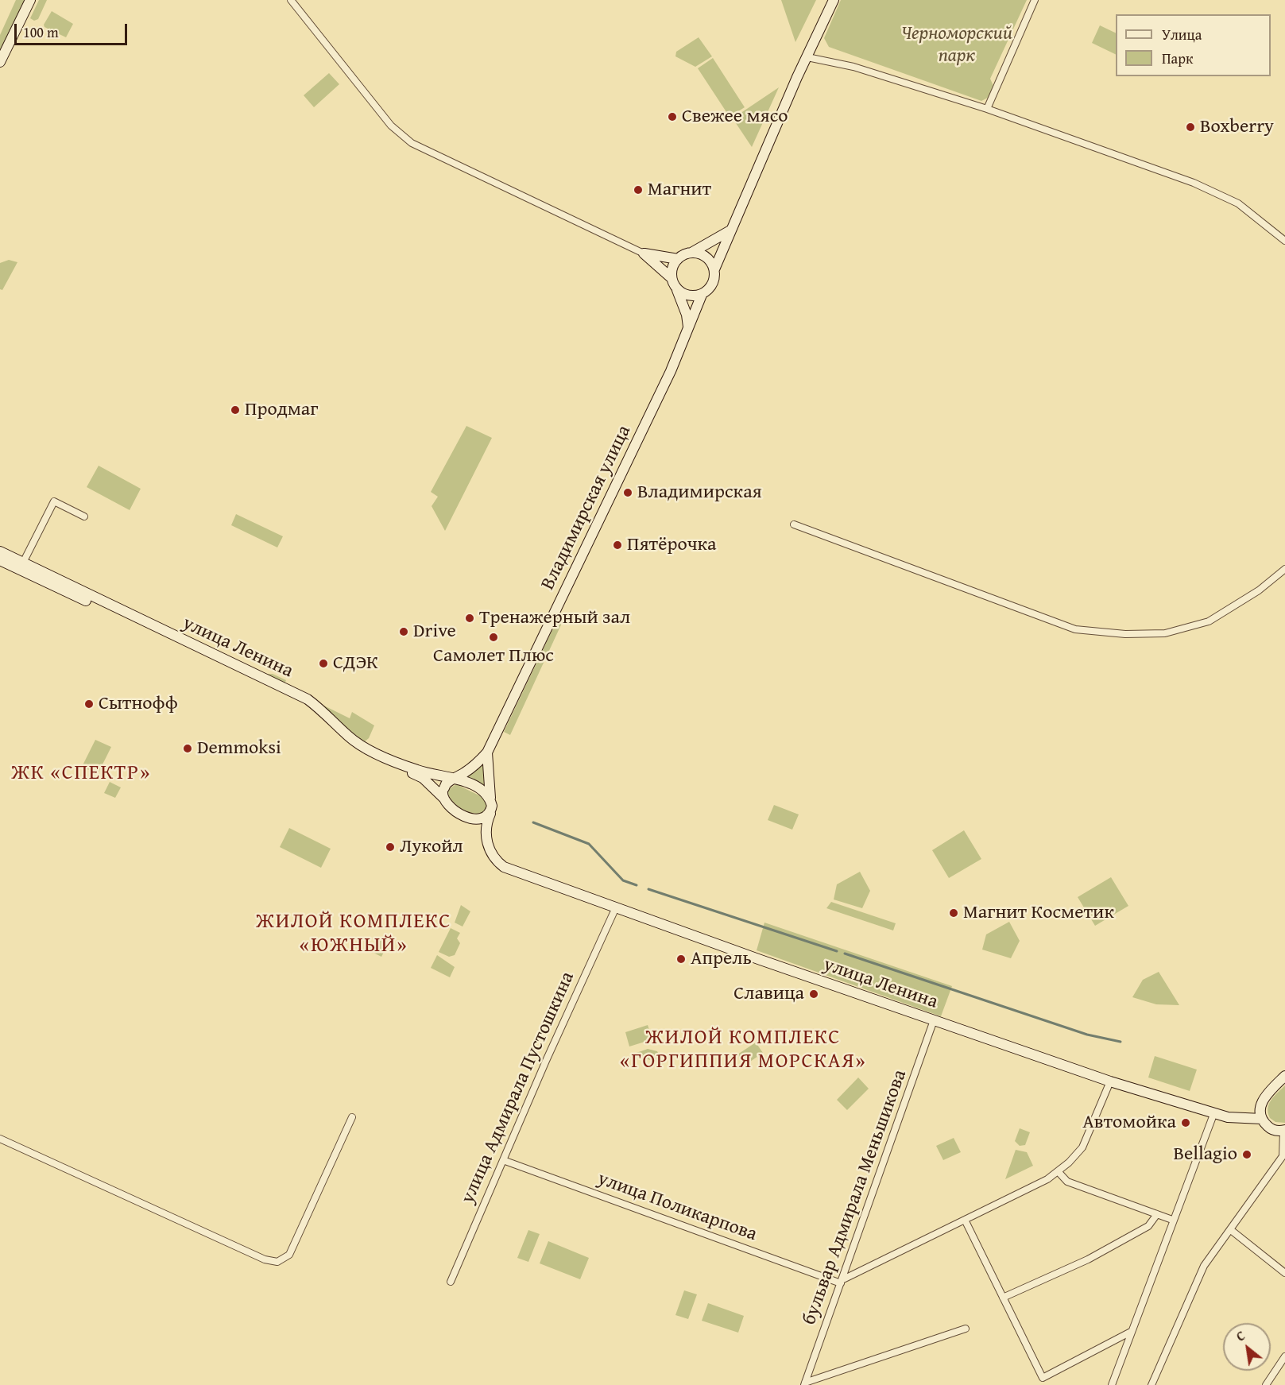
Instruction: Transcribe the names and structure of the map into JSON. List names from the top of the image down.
{
  "streets": {
    "street": [
      "Владимирская улица",
      "улица Ленина",
      "улица Адмирала Пустошкина",
      "бульвар Адмирала Меньшикова",
      "улица Поликарпова"
    ]
  },
  "crossings": [
    ["Владимирская улица", "улица Ленина"],
    ["улица Ленина", "улица Адмирала Пустошкина"],
    ["улица Ленина", "бульвар Адмирала Меньшикова"],
    ["улица Адмирала Пустошкина", "улица Поликарпова"],
    ["бульвар Адмирала Меньшикова", "улица Поликарпова"]
  ],
  "districts": ["ЖК «СПЕКТР»", "ЖИЛОЙ КОМПЛЕКС «ЮЖНЫЙ»", "ЖИЛОЙ КОМПЛЕКС «ГОРГИППИЯ МОРСКАЯ»"],
  "parks": ["Черноморский парк"],
  "places": [
    "Свежее мясо",
    "Boxberry",
    "Магнит",
    "Продмаг",
    "Владимирская",
    "Пятёрочка",
    "Тренажерный зал",
    "Drive",
    "Самолет Плюс",
    "СДЭК",
    "Сытнофф",
    "Demmoksi",
    "Лукойл",
    "Магнит Косметик",
    "Апрель",
    "Славица",
    "Автомойка",
    "Bellagio"
  ],
  "legend": ["Улица", "Парк"],
  "scale_bar": "100 m",
  "north": "top left"
}
